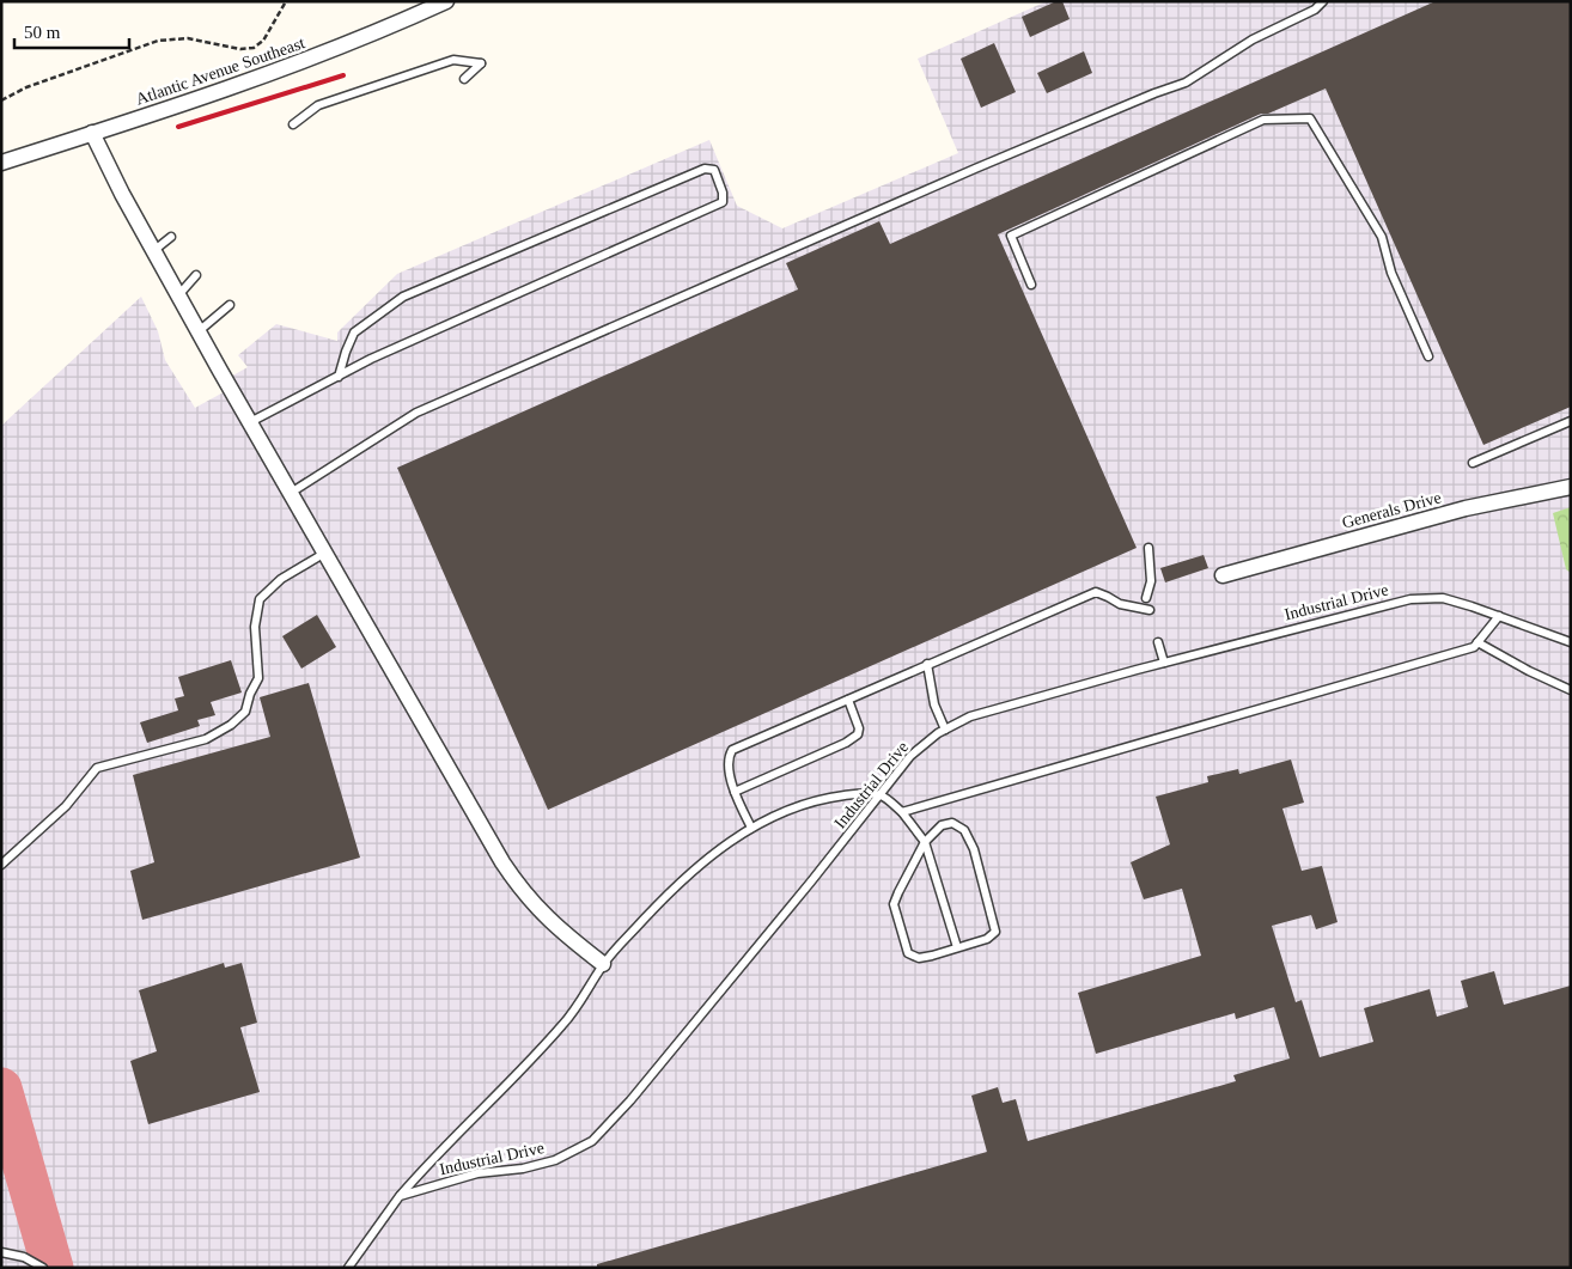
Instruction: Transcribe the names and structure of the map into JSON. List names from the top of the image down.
{
  "streets": {
    "street": ["Atlantic Avenue Southeast", "Generals Drive"],
    "lane": ["Industrial Drive"]
  },
  "scale_bar": "50 m"
}
